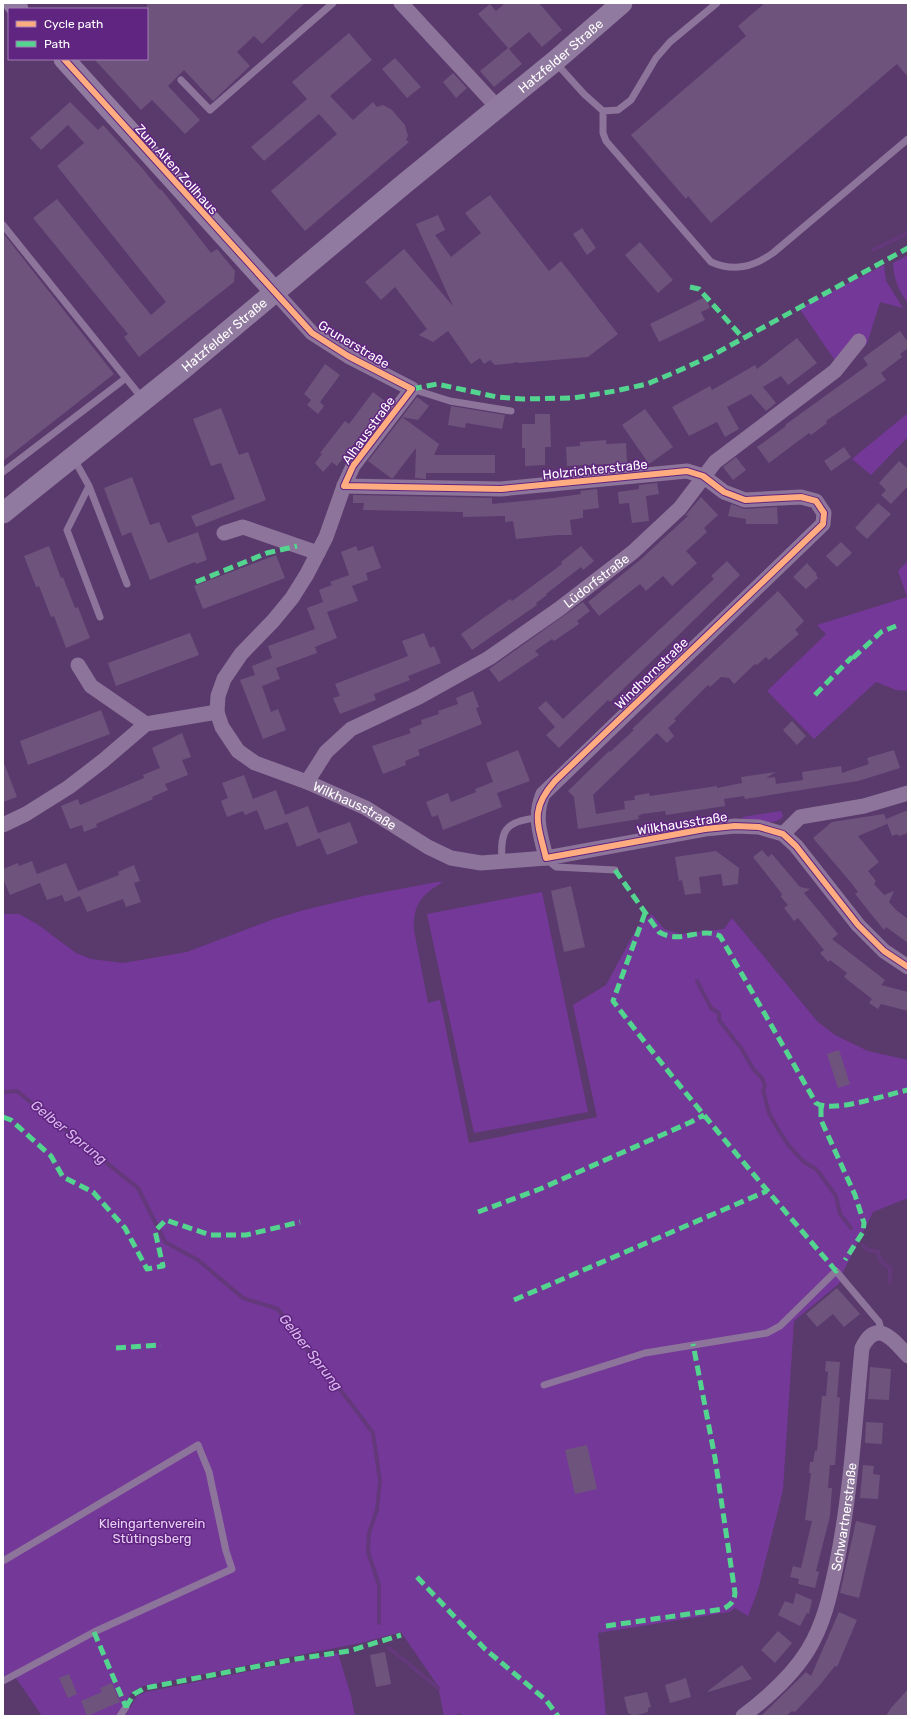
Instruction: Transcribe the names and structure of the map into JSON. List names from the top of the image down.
{
  "streets": {
    "main road": ["Hatzfelder Straße", "Zum Alten Zollhaus"],
    "street": [
      "Grunerstraße",
      "Alhausstraße",
      "Holzrichterstraße",
      "Lüdorfstraße",
      "Windhornstraße",
      "Wilkhausstraße",
      "Schwartnerstraße"
    ]
  },
  "crossings": [
    ["Hatzfelder Straße", "Zum Alten Zollhaus"],
    ["Hatzfelder Straße", "Grunerstraße"],
    ["Zum Alten Zollhaus", "Grunerstraße"],
    ["Grunerstraße", "Alhausstraße"],
    ["Alhausstraße", "Holzrichterstraße"],
    ["Alhausstraße", "Wilkhausstraße"],
    ["Holzrichterstraße", "Lüdorfstraße"],
    ["Holzrichterstraße", "Windhornstraße"],
    ["Lüdorfstraße", "Wilkhausstraße"],
    ["Windhornstraße", "Wilkhausstraße"]
  ],
  "water": ["Gelber Sprung"],
  "parks": ["Kleingartenverein Stütingsberg"],
  "legend": ["Cycle path", "Path"]
}
